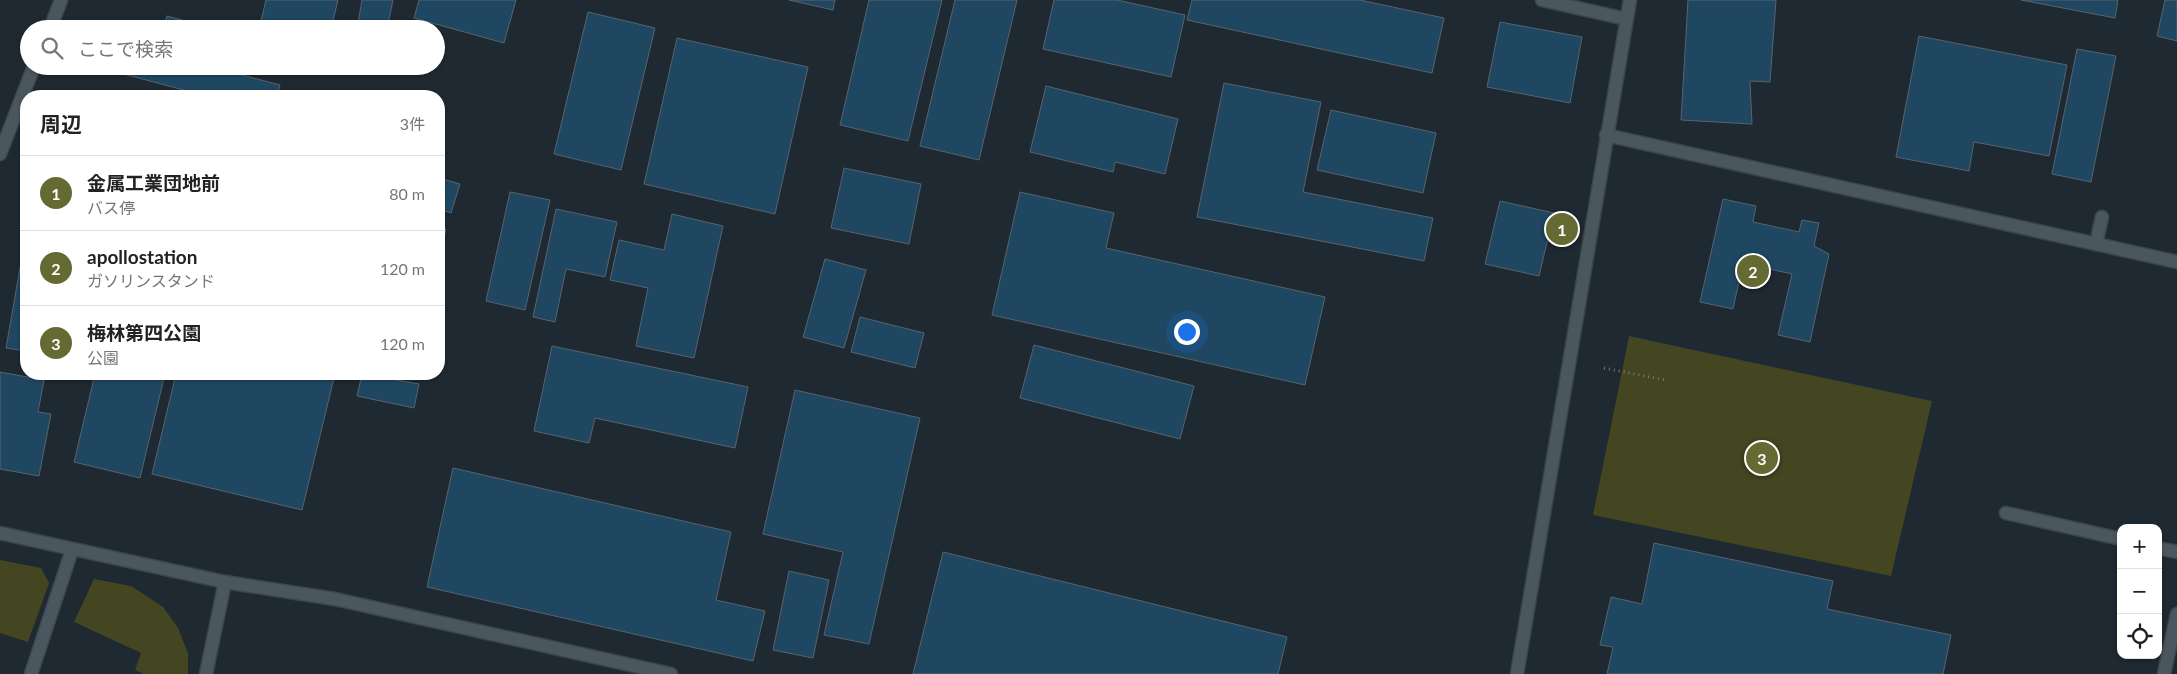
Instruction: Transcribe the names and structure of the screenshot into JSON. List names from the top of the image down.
{
  "page": {
    "search": "ここで検索",
    "heading": ["周辺", "3件"],
    "list": [
      {
        "mark": "1",
        "name": "金属工業団地前",
        "note": "バス停",
        "value": "80 m"
      },
      {
        "mark": "2",
        "name": "apollostation",
        "note": "ガソリンスタンド",
        "value": "120 m"
      },
      {
        "mark": "3",
        "name": "梅林第四公園",
        "note": "公園",
        "value": "120 m"
      }
    ],
    "pins": ["1", "2", "3"],
    "map_buttons": ["+", "−"]
  }
}
